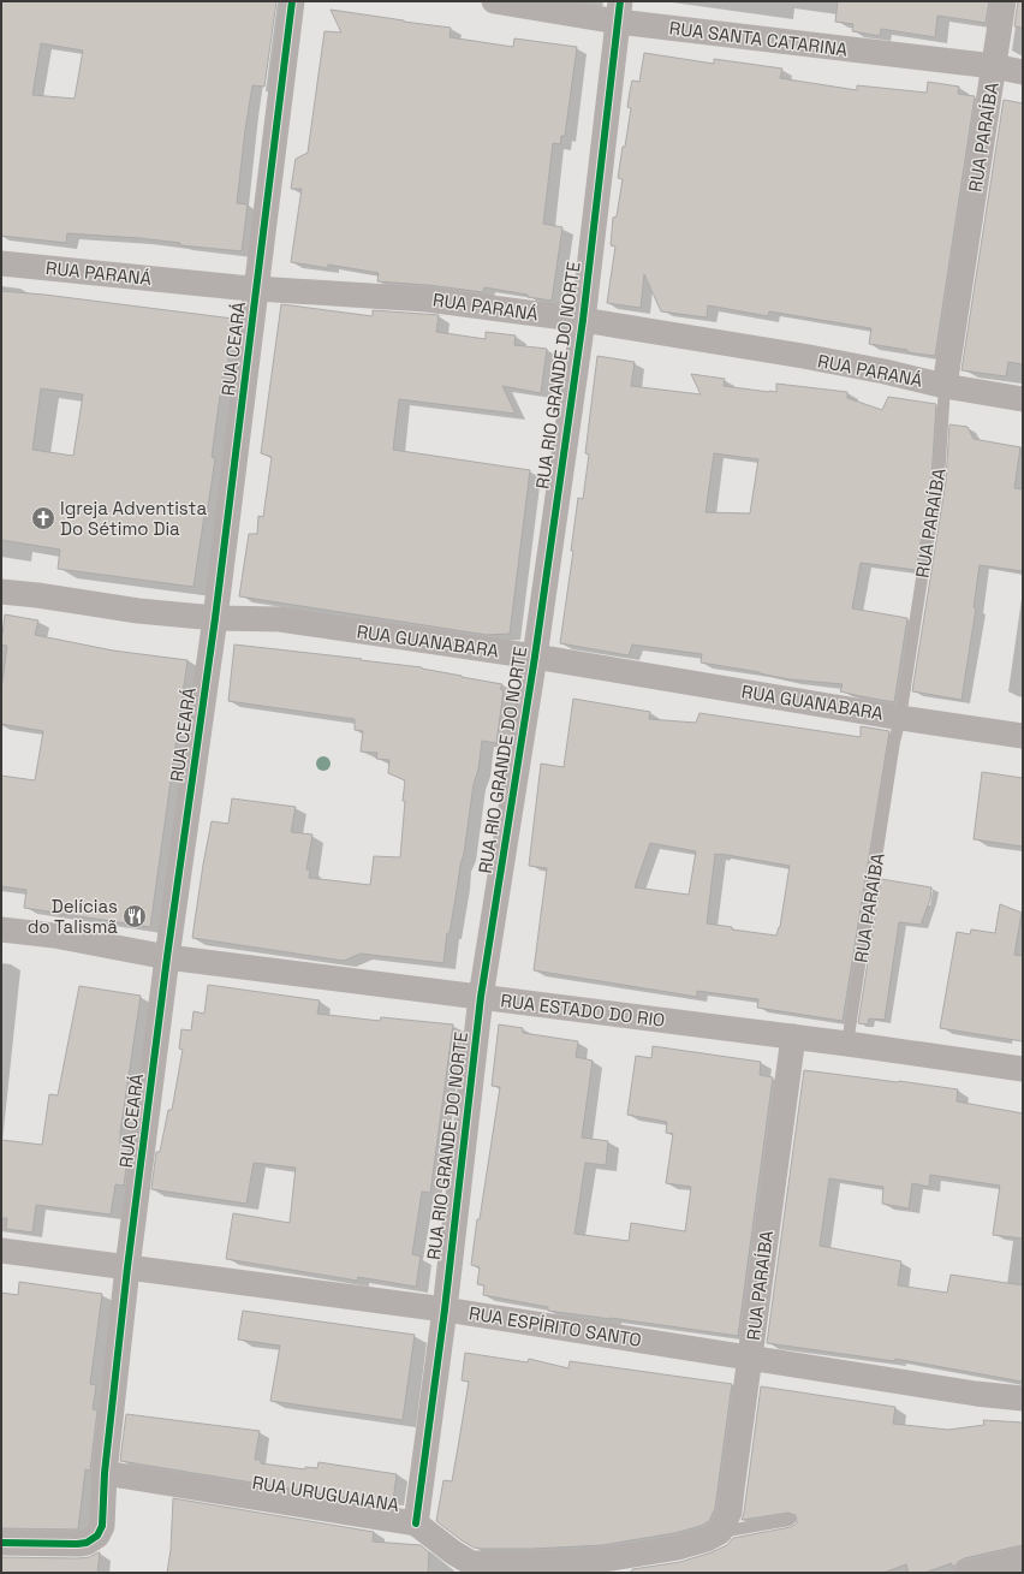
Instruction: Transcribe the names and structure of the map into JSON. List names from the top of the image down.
{
  "streets": {
    "street": [
      "RUA SANTA CATARINA",
      "RUA PARAÍBA",
      "RUA PARANÁ",
      "RUA CEARÁ",
      "RUA RIO GRANDE DO NORTE",
      "RUA GUANABARA",
      "RUA ESTADO DO RIO",
      "RUA ESPÍRITO SANTO",
      "RUA URUGUAIANA"
    ]
  },
  "crossings": [
    ["RUA SANTA CATARINA", "RUA PARAÍBA"],
    ["RUA SANTA CATARINA", "RUA RIO GRANDE DO NORTE"],
    ["RUA PARAÍBA", "RUA PARANÁ"],
    ["RUA PARAÍBA", "RUA GUANABARA"],
    ["RUA PARAÍBA", "RUA ESTADO DO RIO"],
    ["RUA PARAÍBA", "RUA ESPÍRITO SANTO"],
    ["RUA PARAÍBA", "RUA URUGUAIANA"],
    ["RUA PARANÁ", "RUA CEARÁ"],
    ["RUA PARANÁ", "RUA RIO GRANDE DO NORTE"],
    ["RUA CEARÁ", "RUA GUANABARA"],
    ["RUA CEARÁ", "RUA ESTADO DO RIO"],
    ["RUA CEARÁ", "RUA ESPÍRITO SANTO"],
    ["RUA CEARÁ", "RUA URUGUAIANA"],
    ["RUA RIO GRANDE DO NORTE", "RUA GUANABARA"],
    ["RUA RIO GRANDE DO NORTE", "RUA ESTADO DO RIO"],
    ["RUA RIO GRANDE DO NORTE", "RUA ESPÍRITO SANTO"],
    ["RUA RIO GRANDE DO NORTE", "RUA URUGUAIANA"]
  ],
  "places": {
    "church": ["Igreja Adventista Do Sétimo Dia"],
    "restaurant": ["Delícias do Talismã"]
  }
}
